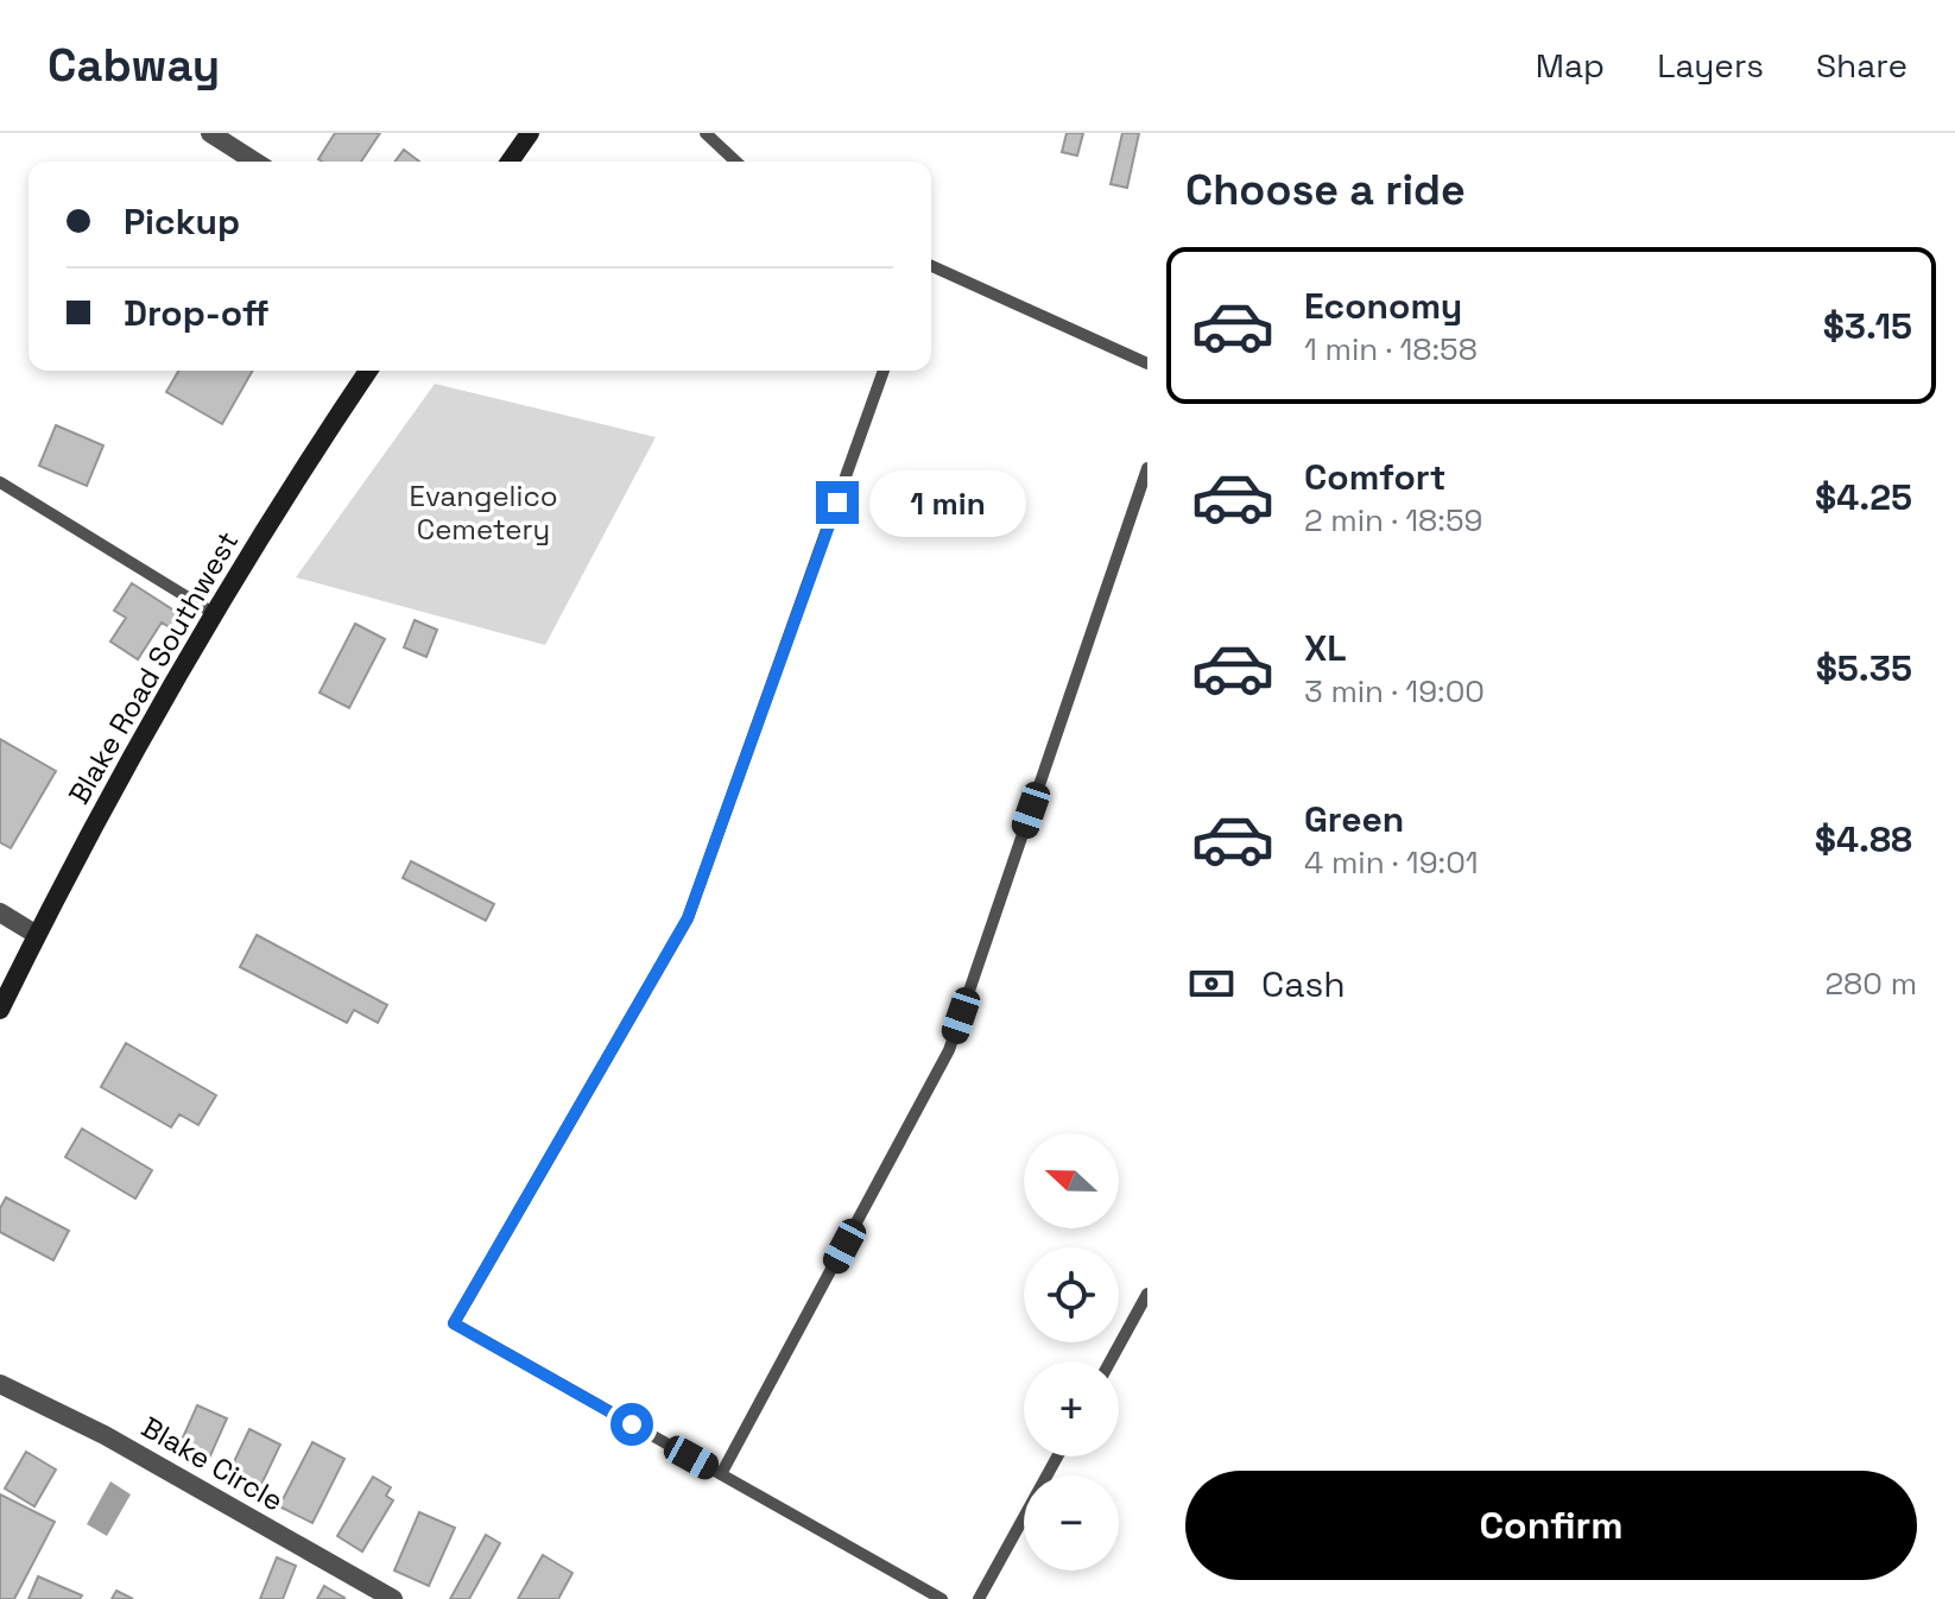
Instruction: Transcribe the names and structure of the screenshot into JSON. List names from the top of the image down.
{
  "streets": {
    "main road": ["Blake Road Southwest"],
    "street": ["Blake Circle"]
  },
  "parks": ["Evangelico Cemetery"],
  "north": "left",
  "page": {
    "header": "Cabway",
    "nav": ["Map", "Layers", "Share"],
    "heading": "Choose a ride",
    "banner": ["Pickup", "Drop-off"],
    "list": [
      {
        "name": "Economy",
        "note": "1 min · 18:58",
        "value": "$3.15"
      },
      {
        "name": "Comfort",
        "note": "2 min · 18:59",
        "value": "$4.25"
      },
      {
        "name": "XL",
        "note": "3 min · 19:00",
        "value": "$5.35"
      },
      {
        "name": "Green",
        "note": "4 min · 19:01",
        "value": "$4.88"
      }
    ],
    "bubble": "1 min",
    "pay": ["Cash", "280 m"],
    "map_buttons": ["+", "−"],
    "buttons": "Confirm"
  }
}
